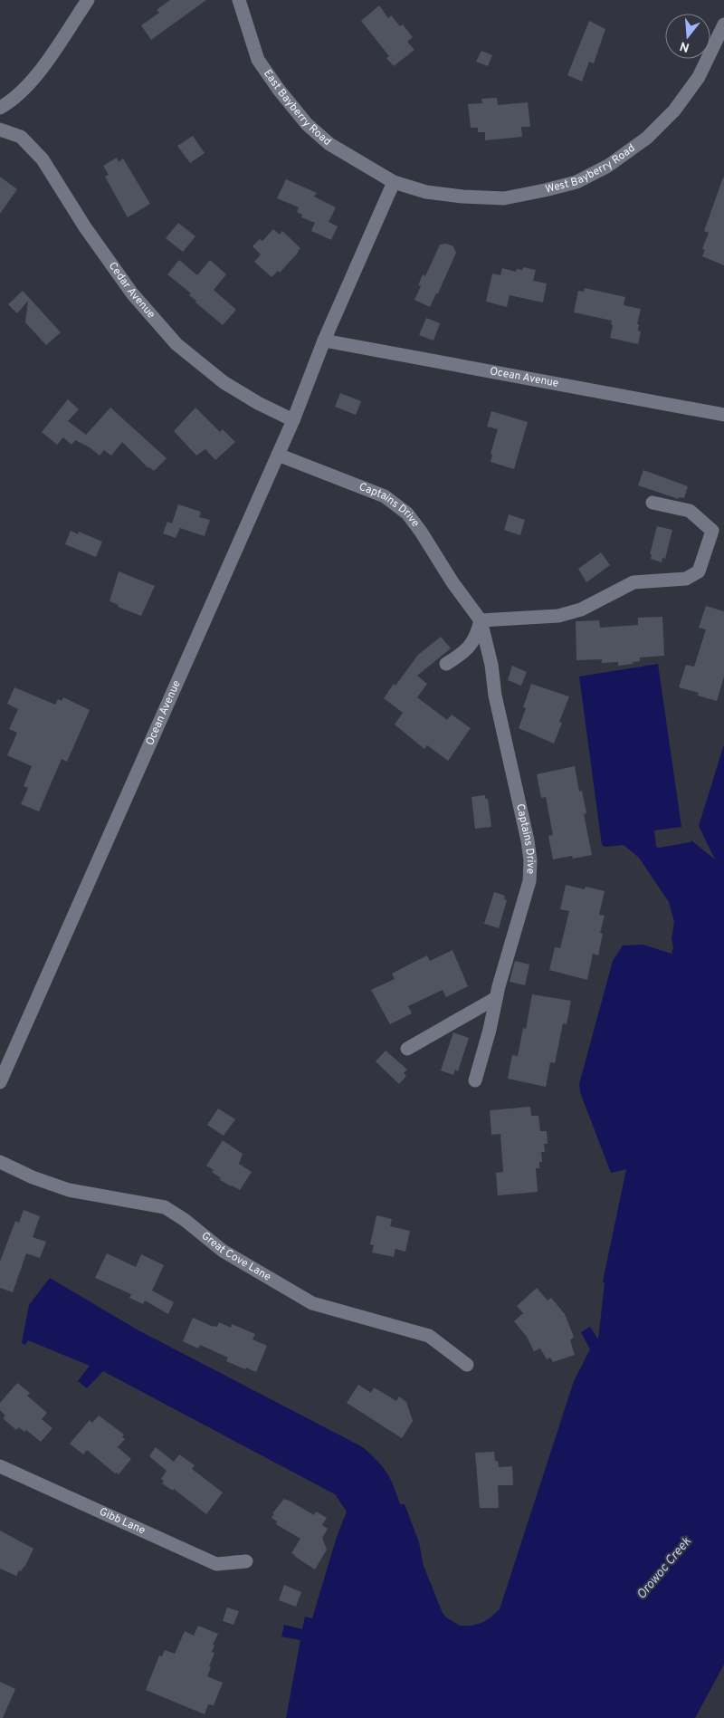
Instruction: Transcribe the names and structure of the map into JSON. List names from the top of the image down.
{
  "streets": {
    "street": [
      "East Bayberry Road",
      "West Bayberry Road",
      "Cedar Avenue",
      "Ocean Avenue",
      "Captains Drive",
      "Great Cove Lane",
      "Gibb Lane"
    ]
  },
  "crossings": [
    ["East Bayberry Road", "West Bayberry Road"],
    ["East Bayberry Road", "Ocean Avenue"],
    ["West Bayberry Road", "Ocean Avenue"],
    ["Cedar Avenue", "Ocean Avenue"],
    ["Ocean Avenue", "Captains Drive"]
  ],
  "water": ["Orowoc Creek"],
  "north": "bottom"
}
